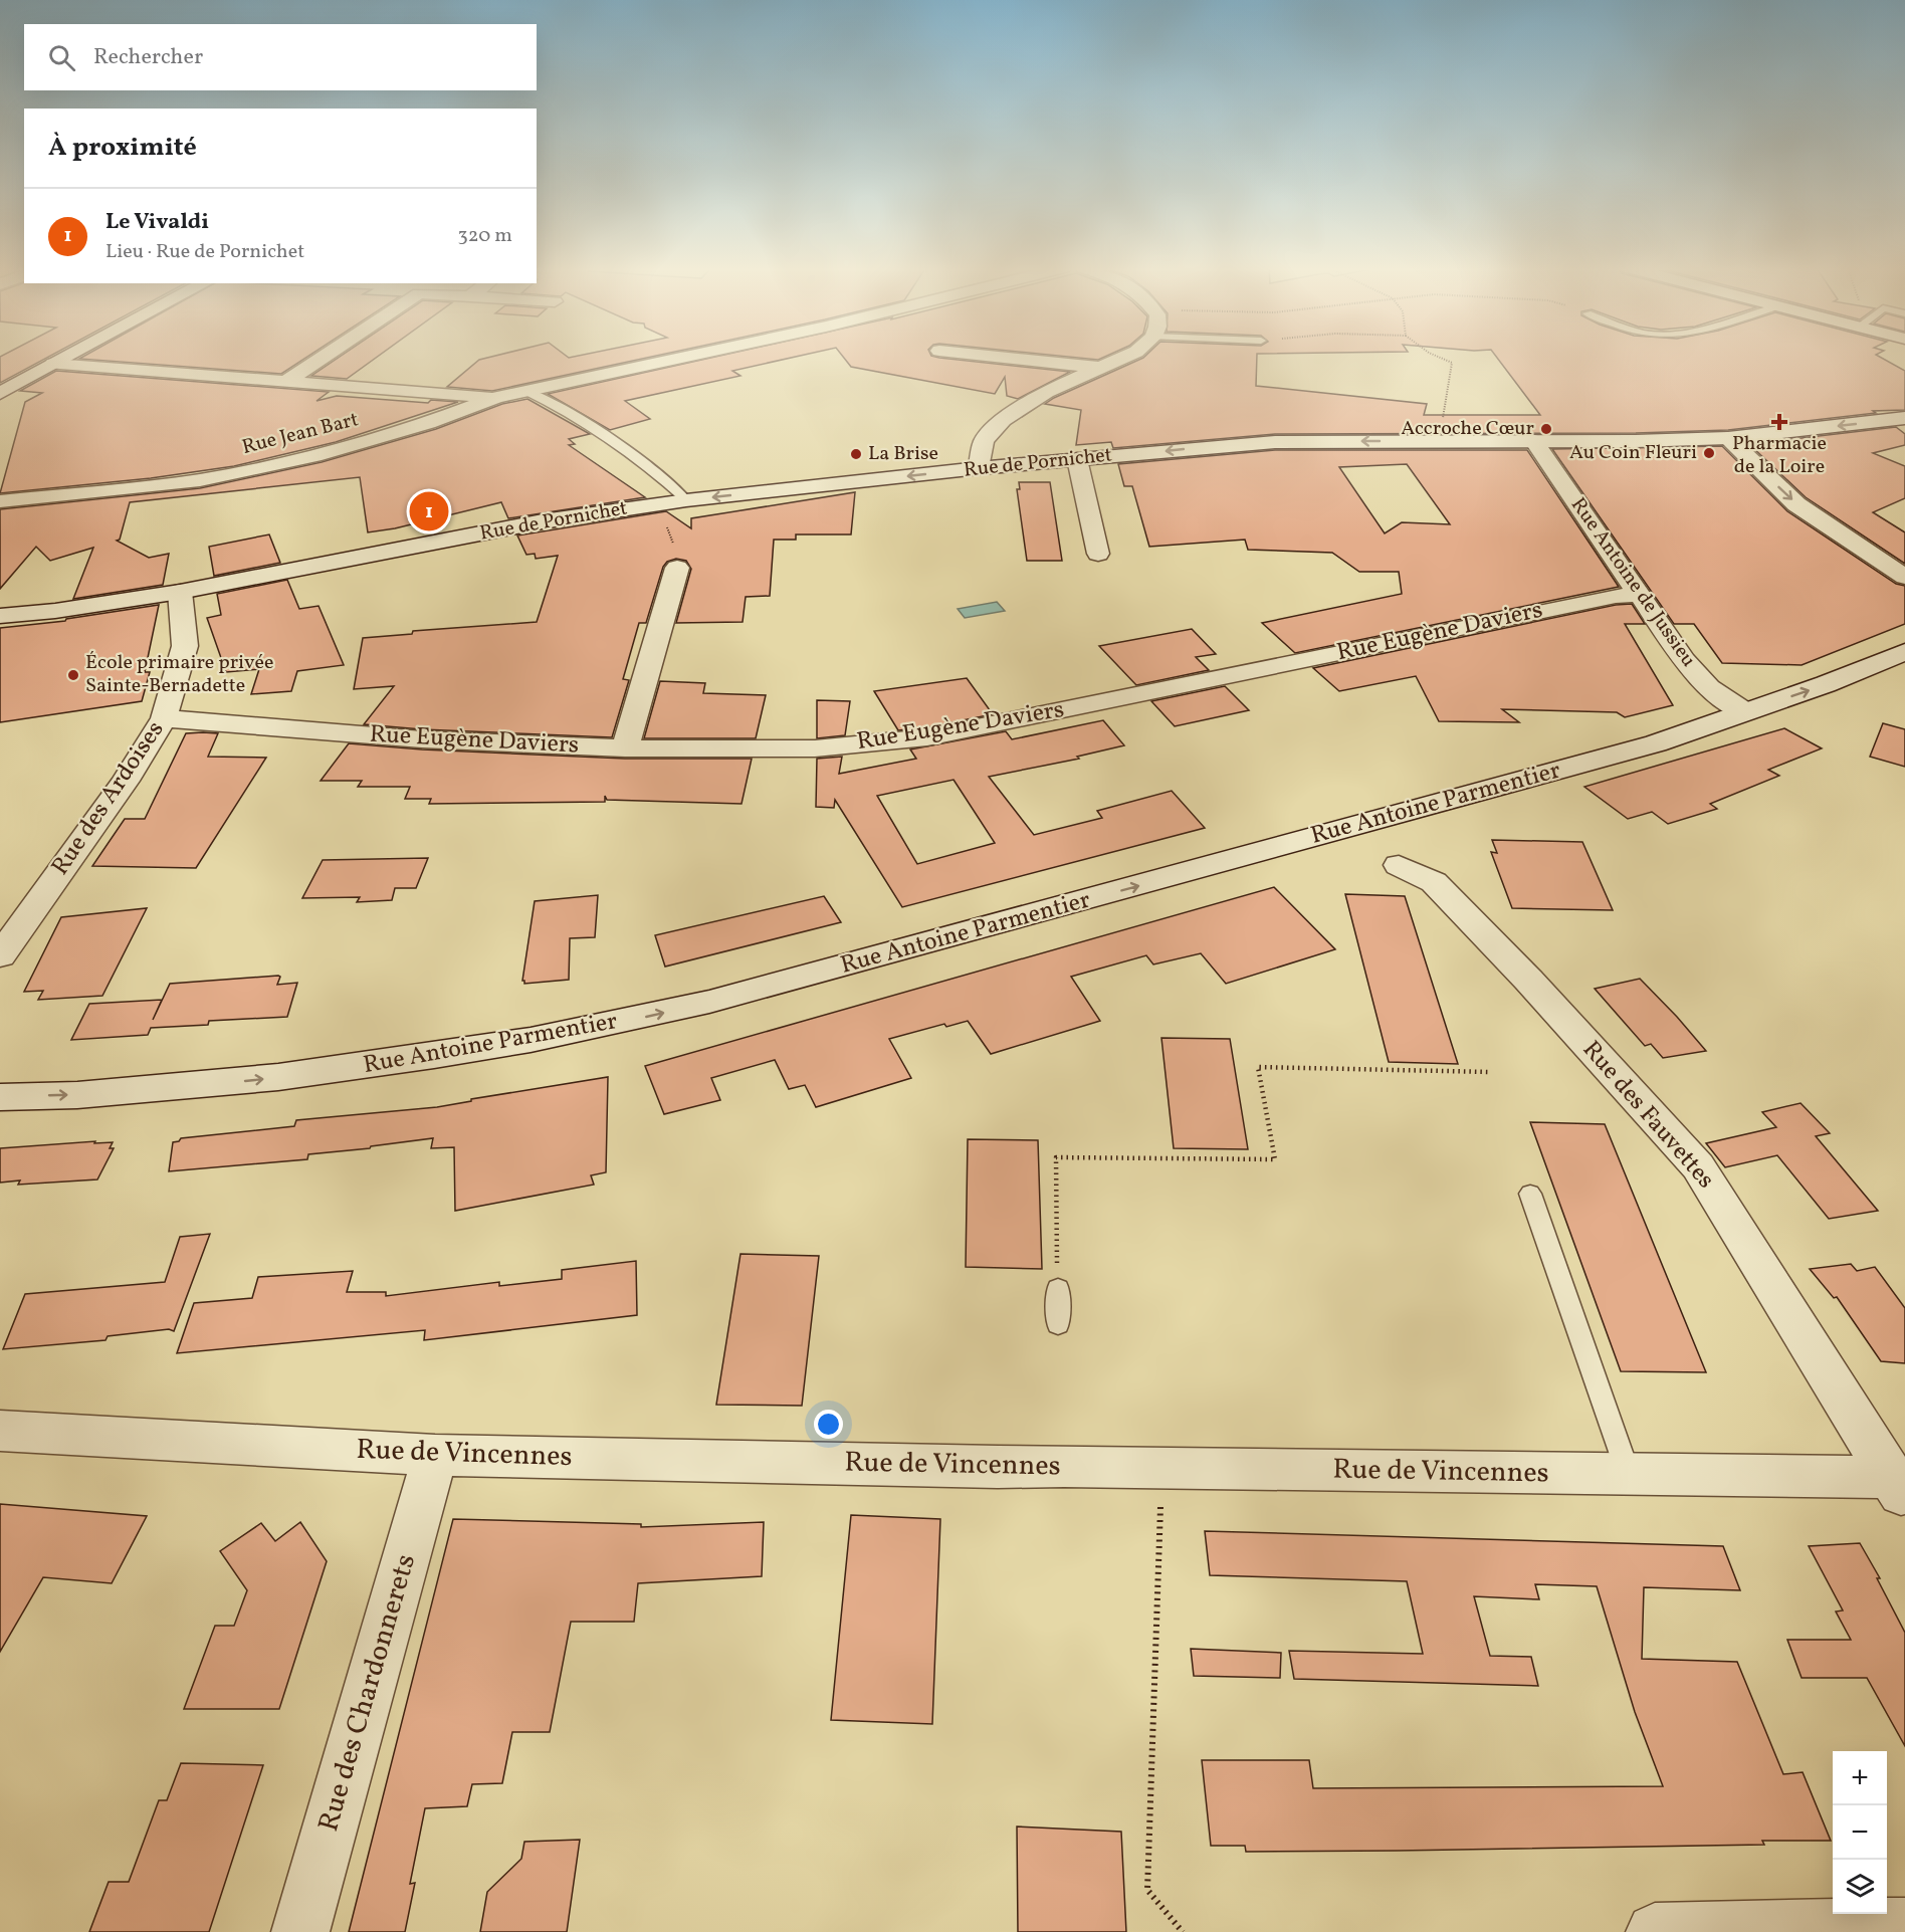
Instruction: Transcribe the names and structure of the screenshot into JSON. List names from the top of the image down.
{
  "streets": {
    "street": [
      "Rue Jean Bart",
      "Rue de Pornichet",
      "Rue Antoine de Jussieu",
      "Rue Eugène Daviers",
      "Rue des Ardoises",
      "Rue Antoine Parmentier",
      "Rue des Fauvettes",
      "Rue de Vincennes",
      "Rue des Chardonnerets"
    ]
  },
  "crossings": [
    ["Rue de Pornichet", "Rue Antoine de Jussieu"],
    ["Rue de Pornichet", "Rue des Ardoises"],
    ["Rue Antoine de Jussieu", "Rue Eugène Daviers"],
    ["Rue Antoine de Jussieu", "Rue Antoine Parmentier"],
    ["Rue Eugène Daviers", "Rue des Ardoises"],
    ["Rue des Fauvettes", "Rue de Vincennes"],
    ["Rue de Vincennes", "Rue des Chardonnerets"]
  ],
  "one_way": ["Rue de Pornichet", "Rue Antoine Parmentier"],
  "places": {
    "health": ["Pharmacie de la Loire"],
    "other": [
      "Accroche Cœur",
      "Au Coin Fleuri",
      "La Brise",
      "École primaire privée Sainte-Bernadette"
    ]
  },
  "page": {
    "search": "Rechercher",
    "heading": "À proximité",
    "list": [
      {
        "mark": "1",
        "name": "Le Vivaldi",
        "note": "Lieu · Rue de Pornichet",
        "value": "320 m"
      }
    ],
    "pins": "1",
    "map_buttons": ["+", "−"]
  }
}
